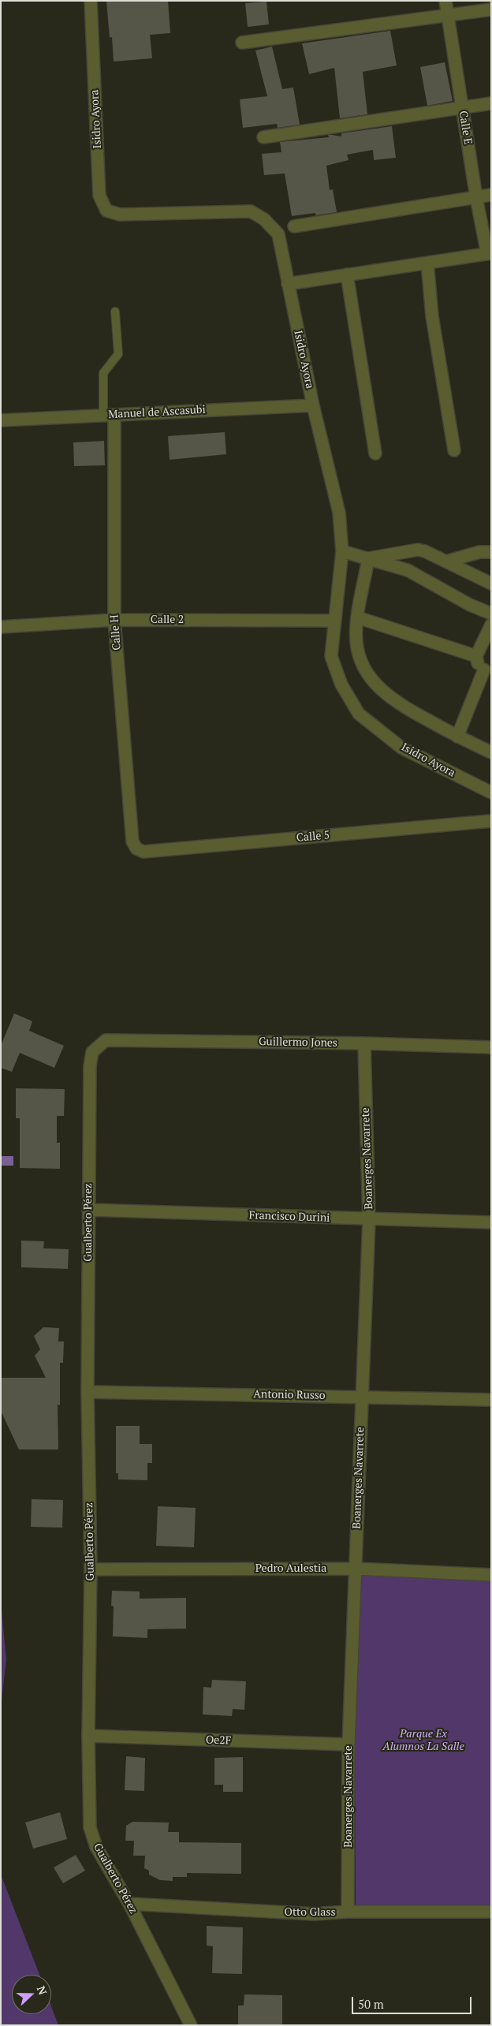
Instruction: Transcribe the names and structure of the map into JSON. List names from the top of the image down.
{
  "streets": {
    "street": [
      "Isidro Ayora",
      "Calle E",
      "Manuel de Ascasubi",
      "Calle 2",
      "Calle H",
      "Calle 5",
      "Guillermo Jones",
      "Boanerges Navarrete",
      "Francisco Durini",
      "Gualberto Pérez",
      "Antonio Russo",
      "Pedro Aulestia",
      "Oe2F",
      "Otto Glass"
    ]
  },
  "crossings": [
    ["Isidro Ayora", "Manuel de Ascasubi"],
    ["Isidro Ayora", "Calle 2"],
    ["Manuel de Ascasubi", "Calle H"],
    ["Calle 2", "Calle H"],
    ["Calle H", "Calle 5"],
    ["Guillermo Jones", "Boanerges Navarrete"],
    ["Guillermo Jones", "Gualberto Pérez"],
    ["Boanerges Navarrete", "Francisco Durini"],
    ["Boanerges Navarrete", "Antonio Russo"],
    ["Boanerges Navarrete", "Pedro Aulestia"],
    ["Boanerges Navarrete", "Oe2F"],
    ["Boanerges Navarrete", "Otto Glass"],
    ["Francisco Durini", "Gualberto Pérez"],
    ["Gualberto Pérez", "Antonio Russo"],
    ["Gualberto Pérez", "Pedro Aulestia"],
    ["Gualberto Pérez", "Oe2F"],
    ["Gualberto Pérez", "Otto Glass"]
  ],
  "parks": ["Parque Ex Alumnos La Salle"],
  "scale_bar": "50 m",
  "north": "right"
}
